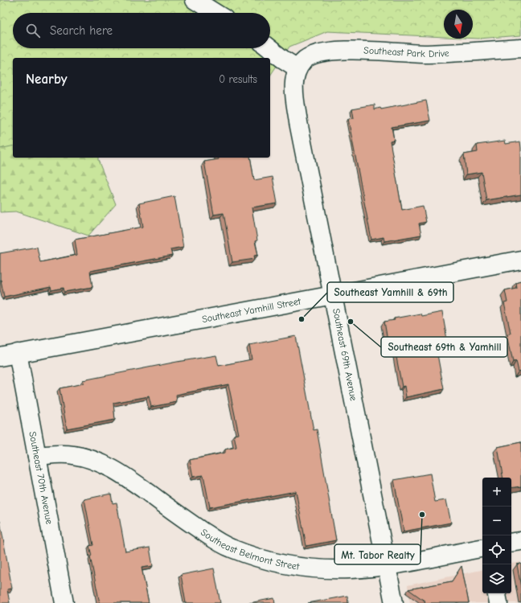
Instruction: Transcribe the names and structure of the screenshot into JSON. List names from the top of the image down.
{
  "streets": {
    "street": [
      "Southeast Park Drive",
      "Southeast Yamhill Street",
      "Southeast 69th Avenue",
      "Southeast 70th Avenue",
      "Southeast Belmont Street"
    ]
  },
  "crossings": [
    ["Southeast Park Drive", "Southeast 69th Avenue"],
    ["Southeast Yamhill Street", "Southeast 69th Avenue"],
    ["Southeast Yamhill Street", "Southeast 70th Avenue"],
    ["Southeast 69th Avenue", "Southeast Belmont Street"],
    ["Southeast 70th Avenue", "Southeast Belmont Street"]
  ],
  "places": ["Southeast Yamhill & 69th", "Southeast 69th & Yamhill", "Mt. Tabor Realty"],
  "north": "bottom",
  "page": {
    "search": "Search here",
    "heading": ["Nearby", "0 results"],
    "map_buttons": ["+", "−"]
  }
}
